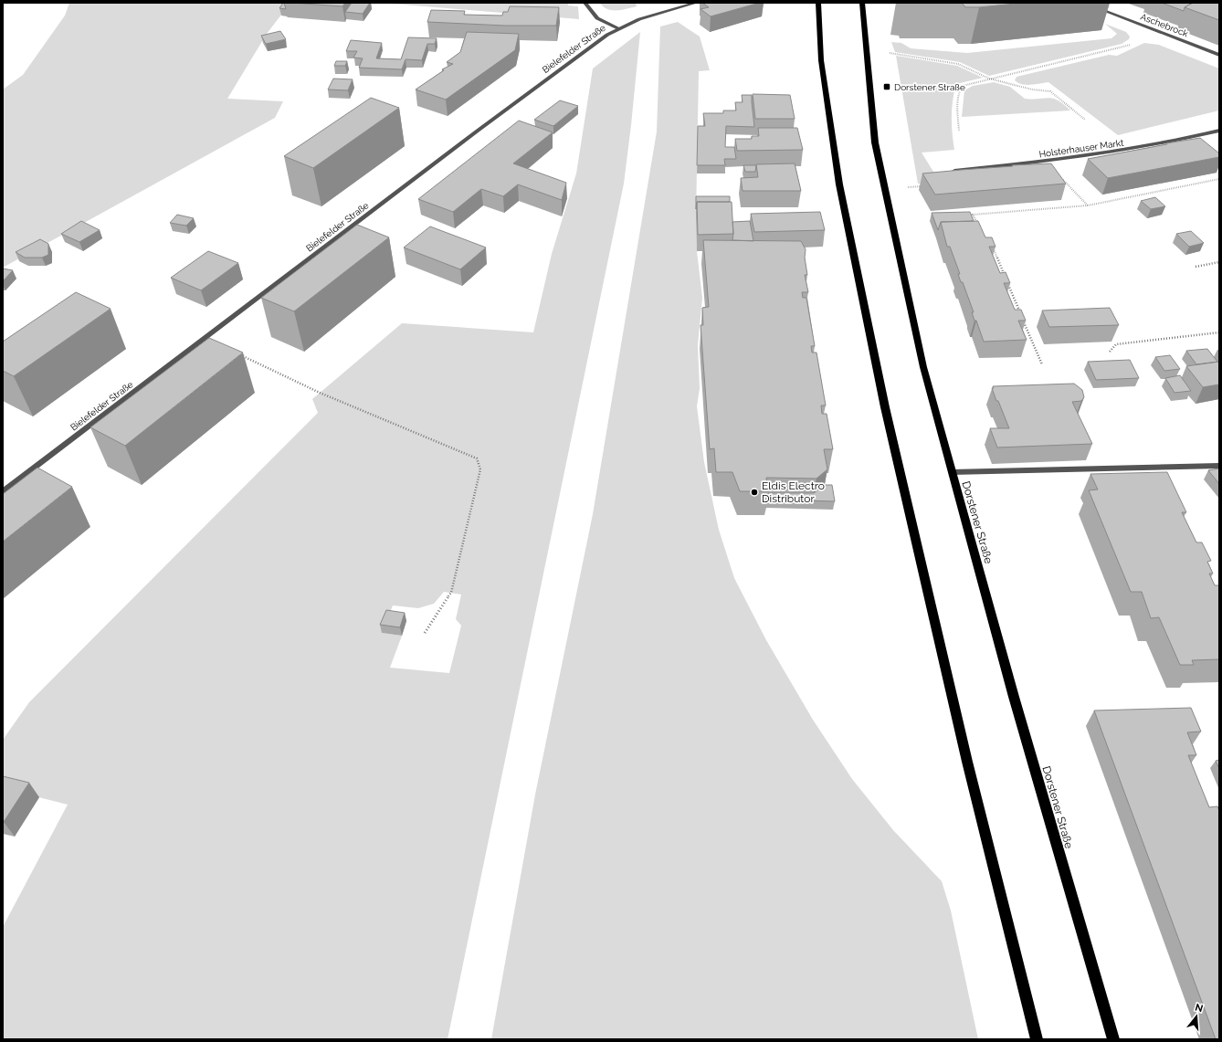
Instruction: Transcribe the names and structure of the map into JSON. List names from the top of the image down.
{
  "streets": {
    "main road": ["Dorstener Straße"],
    "street": ["Aschebrock", "Bielefelder Straße", "Holsterhauser Markt"]
  },
  "places": {
    "transit": ["Dorstener Straße"],
    "other": ["Eldis Electro Distributor"]
  },
  "north": "top"
}
